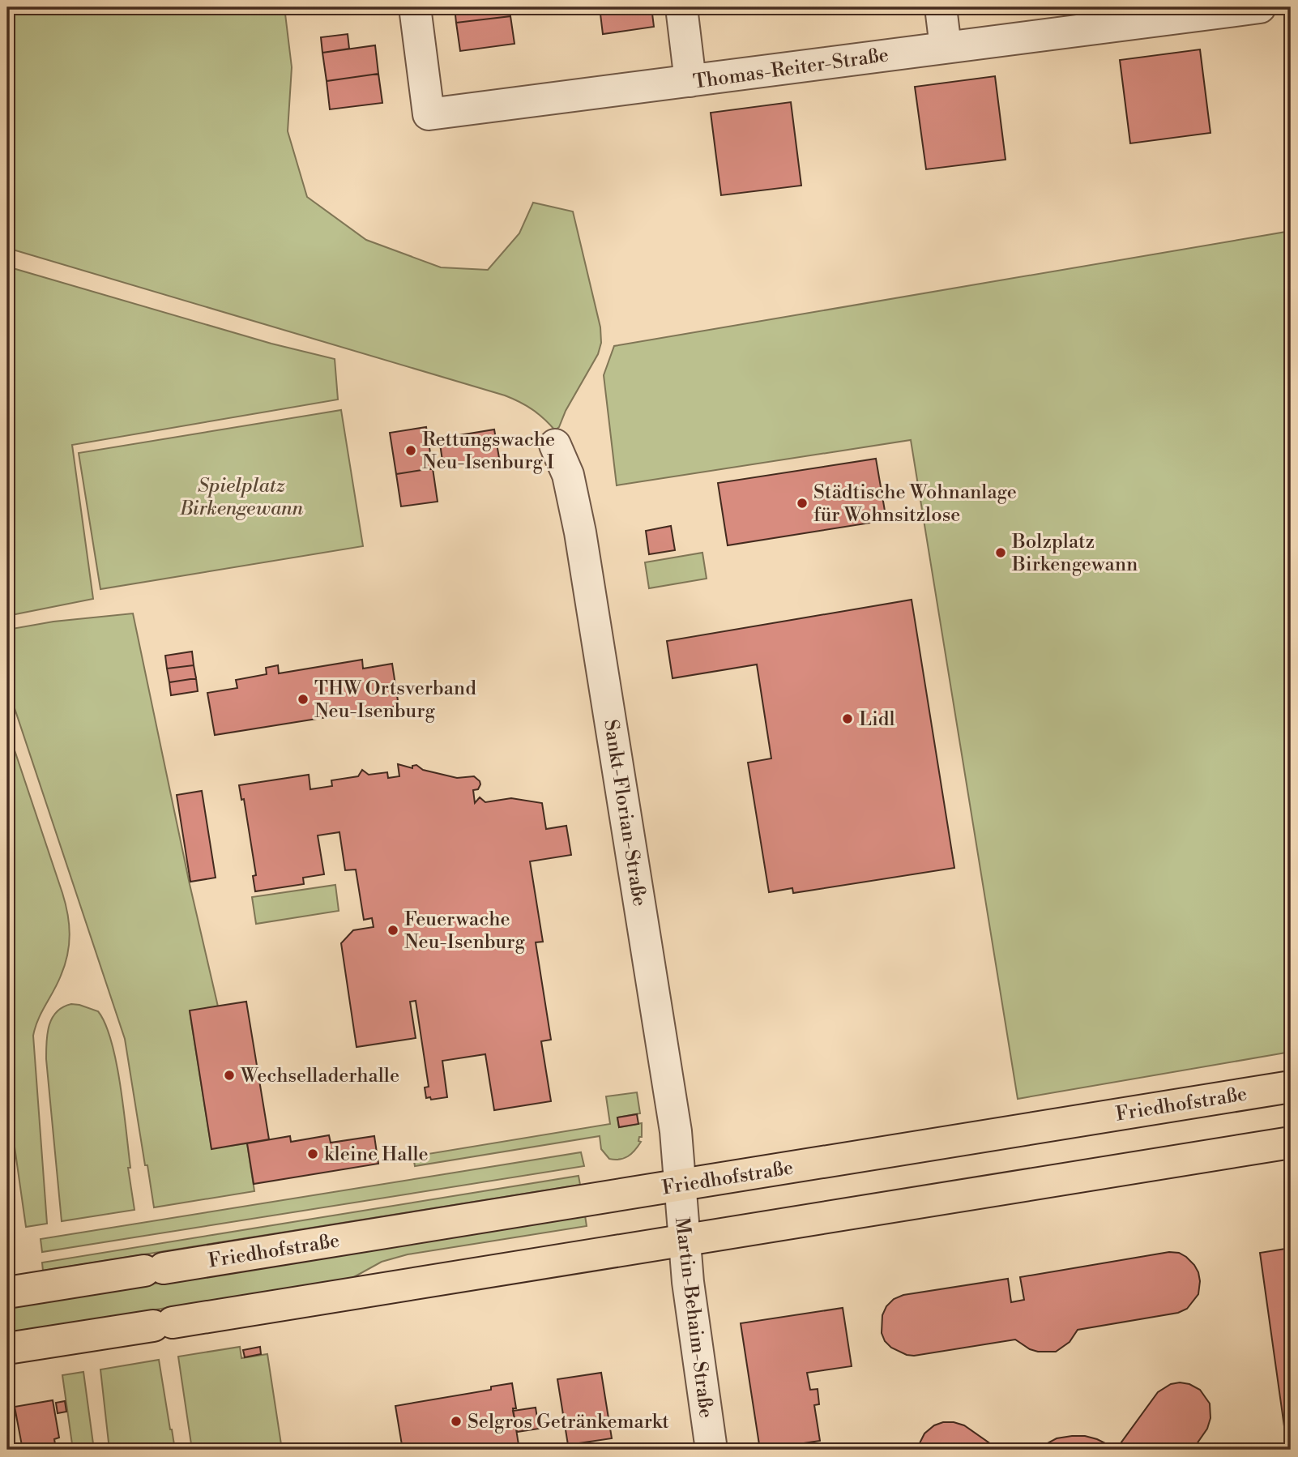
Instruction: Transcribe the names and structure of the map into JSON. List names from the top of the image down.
{
  "streets": {
    "main road": ["Friedhofstraße"],
    "street": ["Thomas-Reiter-Straße", "Sankt-Florian-Straße", "Martin-Behaim-Straße"]
  },
  "crossings": [
    ["Sankt-Florian-Straße", "Friedhofstraße"],
    ["Sankt-Florian-Straße", "Martin-Behaim-Straße"],
    ["Friedhofstraße", "Martin-Behaim-Straße"]
  ],
  "parks": ["Spielplatz Birkengewann"],
  "places": [
    "Rettungswache Neu-Isenburg I",
    "Städtische Wohnanlage für Wohnsitzlose",
    "Bolzplatz Birkengewann",
    "THW Ortsverband Neu-Isenburg",
    "Lidl",
    "Feuerwache Neu-Isenburg",
    "Wechselladerhalle",
    "kleine Halle",
    "Selgros Getränkemarkt"
  ]
}
